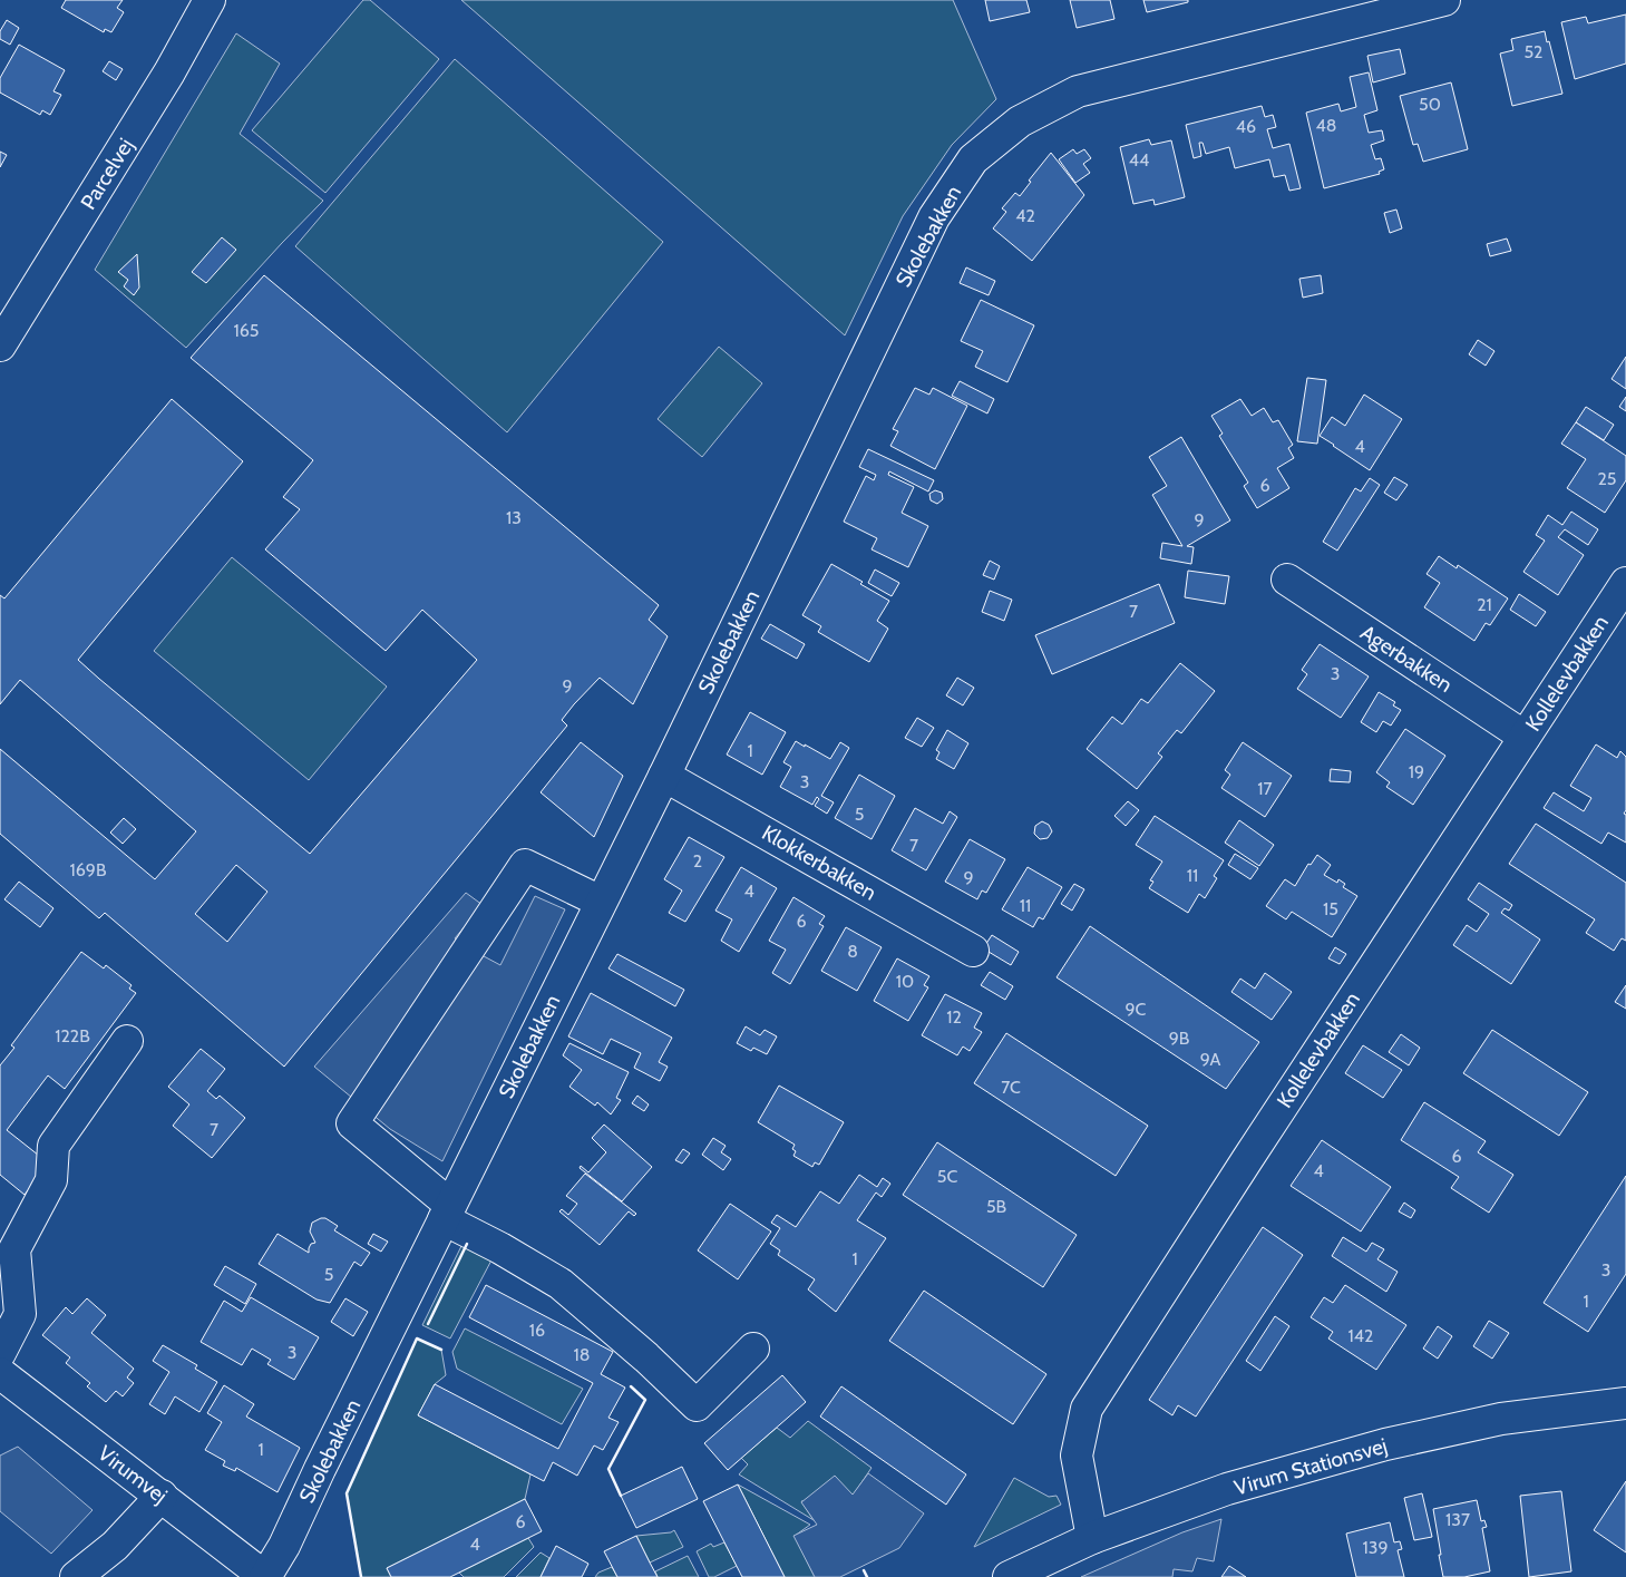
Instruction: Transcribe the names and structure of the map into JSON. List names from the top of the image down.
{
  "streets": {
    "street": [
      "Parcelvej",
      "Skolebakken",
      "Agerbakken",
      "Kollelevbakken",
      "Klokkerbakken",
      "Virum Stationsvej",
      "Virumvej"
    ]
  },
  "crossings": [
    ["Skolebakken", "Klokkerbakken"],
    ["Skolebakken", "Virumvej"],
    ["Agerbakken", "Kollelevbakken"],
    ["Kollelevbakken", "Virum Stationsvej"]
  ],
  "house_numbers": [
    "52",
    "50",
    "48",
    "46",
    "44",
    "42",
    "165",
    "4",
    "25",
    "6",
    "13",
    "9",
    "21",
    "7",
    "3",
    "9",
    "1",
    "19",
    "3",
    "17",
    "5",
    "7",
    "2",
    "169B",
    "11",
    "9",
    "4",
    "11",
    "15",
    "6",
    "8",
    "10",
    "9C",
    "12",
    "122B",
    "9B",
    "9A",
    "7C",
    "7",
    "6",
    "4",
    "5C",
    "5B",
    "1",
    "3",
    "5",
    "1",
    "16",
    "142",
    "3",
    "18",
    "1",
    "137",
    "6",
    "4",
    "139"
  ]
}
